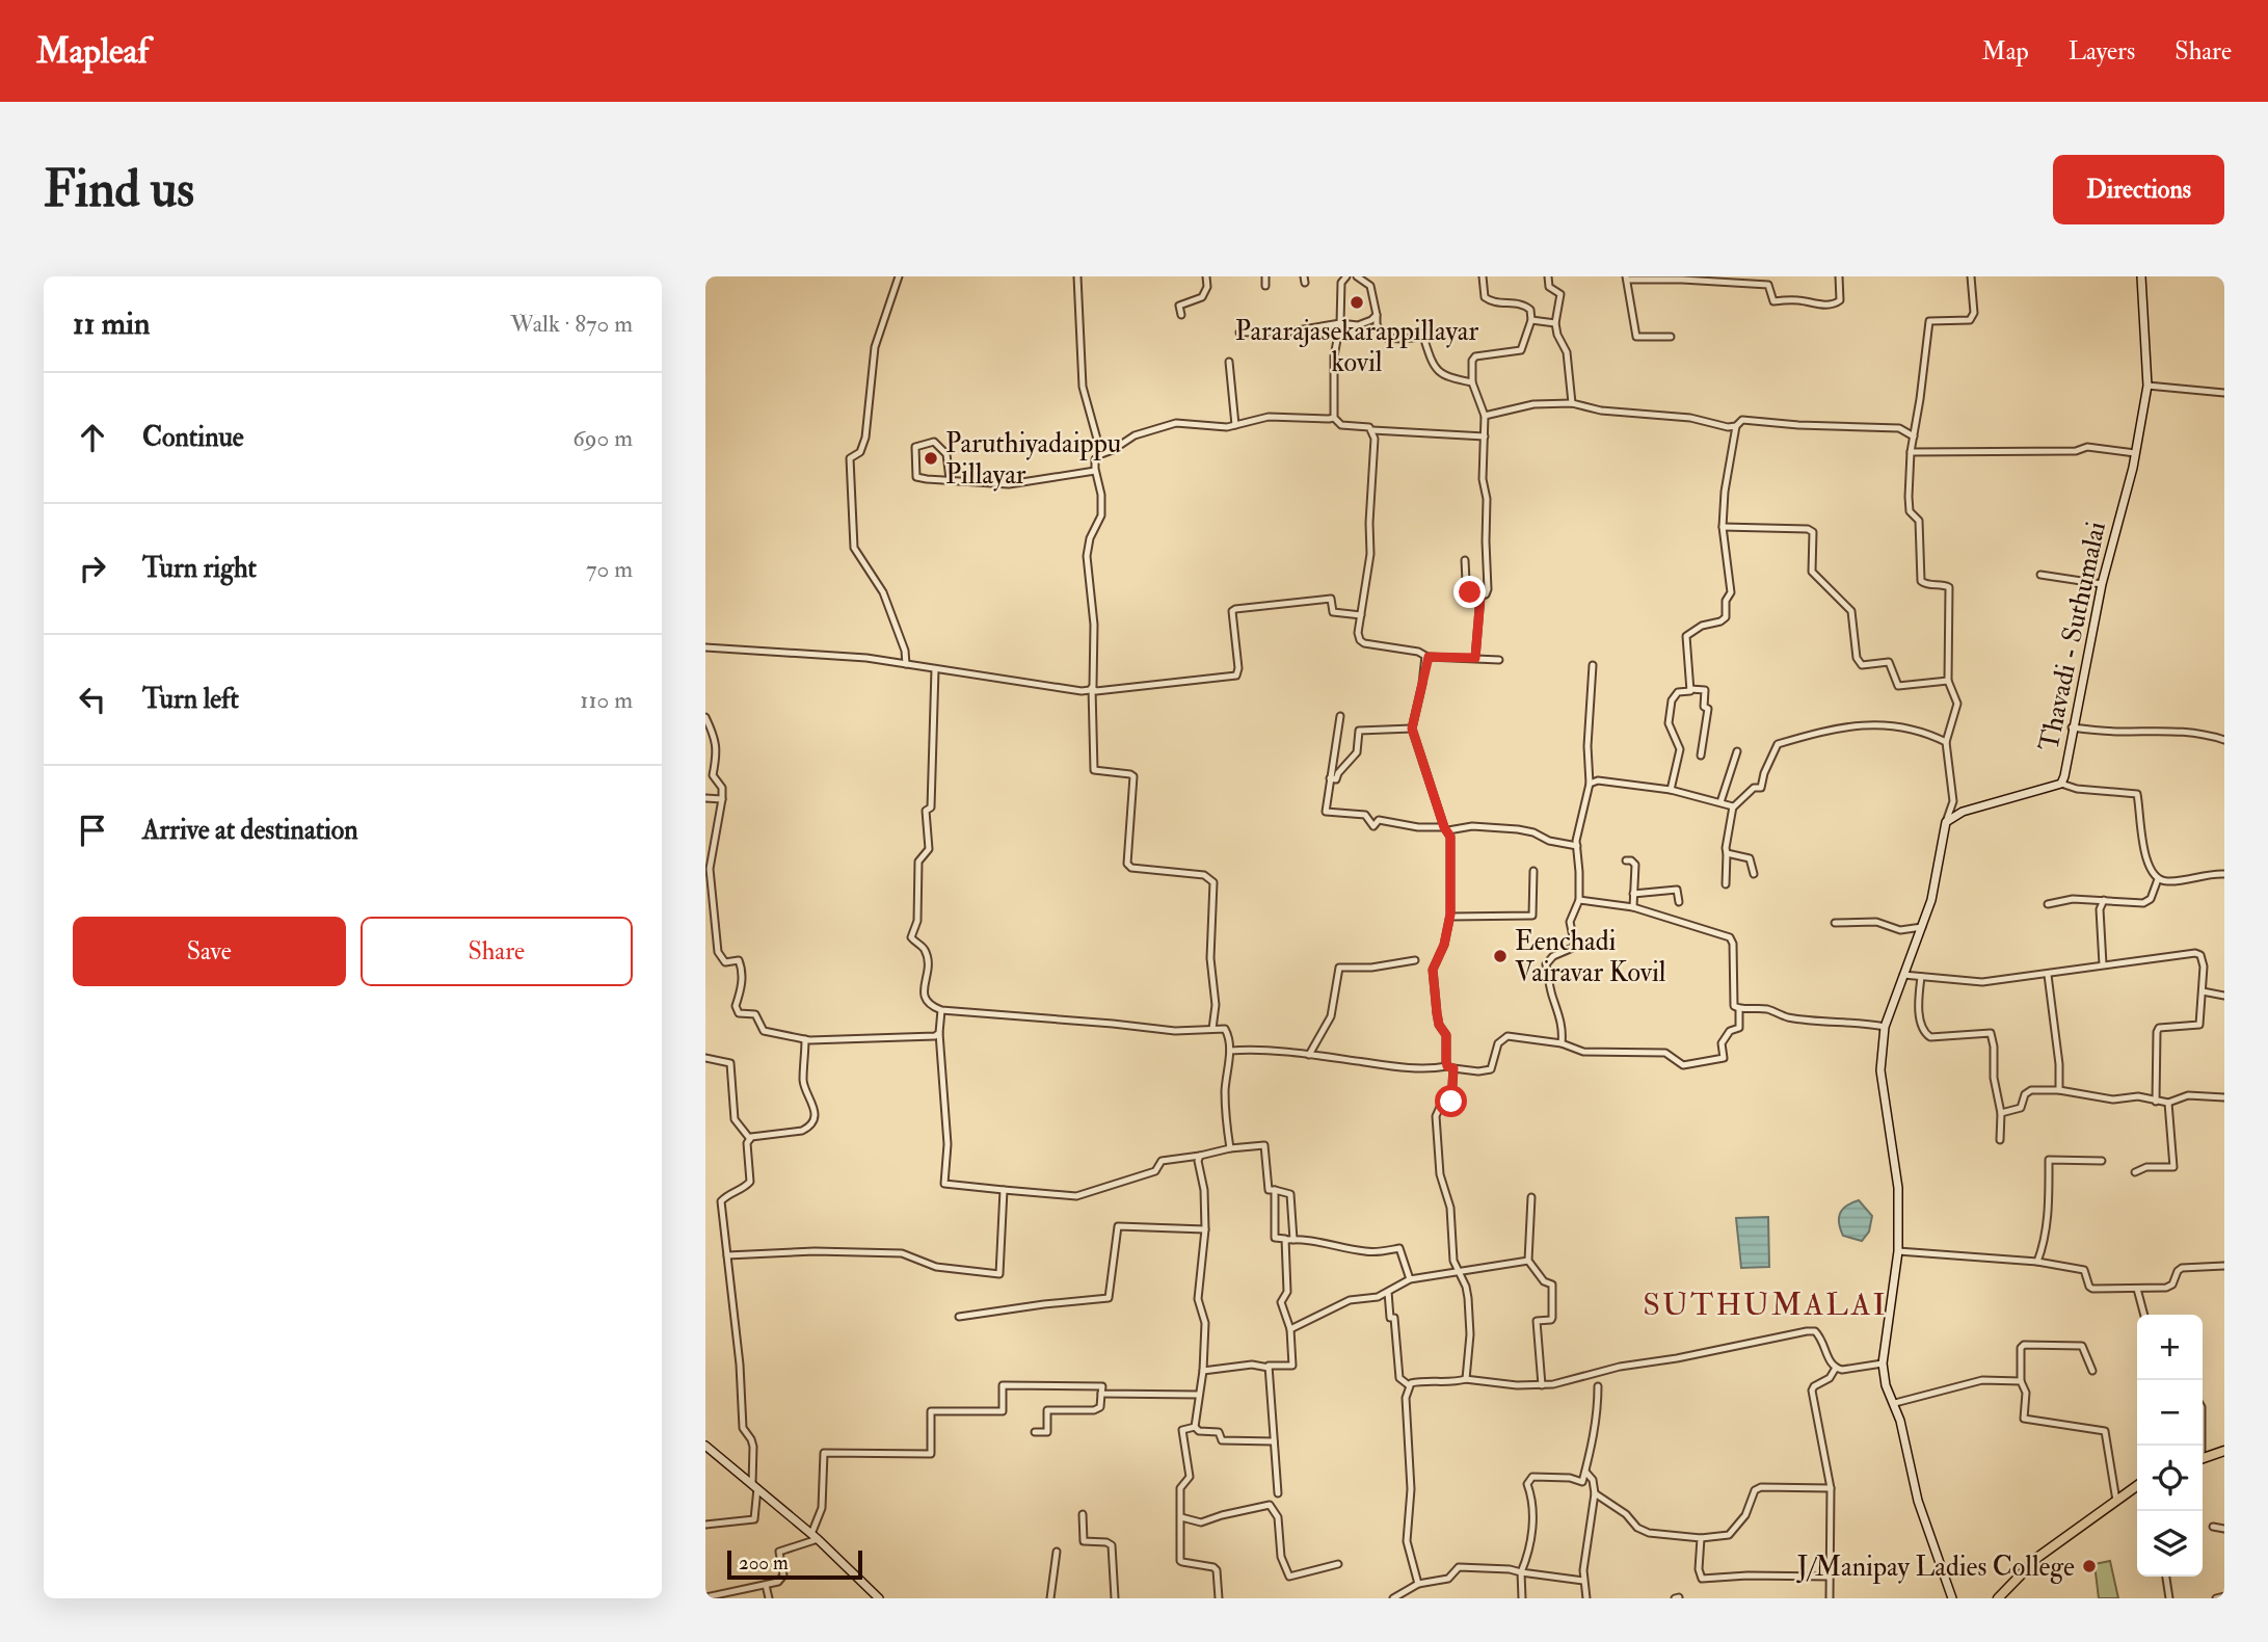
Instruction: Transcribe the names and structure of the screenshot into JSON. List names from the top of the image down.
{
  "streets": {
    "main road": ["Thavadi - Suthumalai"]
  },
  "districts": ["SUTHUMALAI"],
  "places": [
    "Pararajasekarappillayar kovil",
    "Paruthiyadaippu Pillayar",
    "Eenchadi Vairavar Kovil",
    "J/Manipay Ladies College"
  ],
  "scale_bar": "200 m",
  "page": {
    "header": "Mapleaf",
    "nav": ["Map", "Layers", "Share"],
    "buttons": [
      "Directions",
      ["Save", "Share"]
    ],
    "title": "Find us",
    "heading": ["11 min", "Walk · 870 m"],
    "list": [
      ["Continue", "690 m"],
      ["Turn right", "70 m"],
      ["Turn left", "110 m"],
      "Arrive at destination"
    ],
    "map_buttons": ["+", "−"],
    "scale": "200 m"
  }
}
